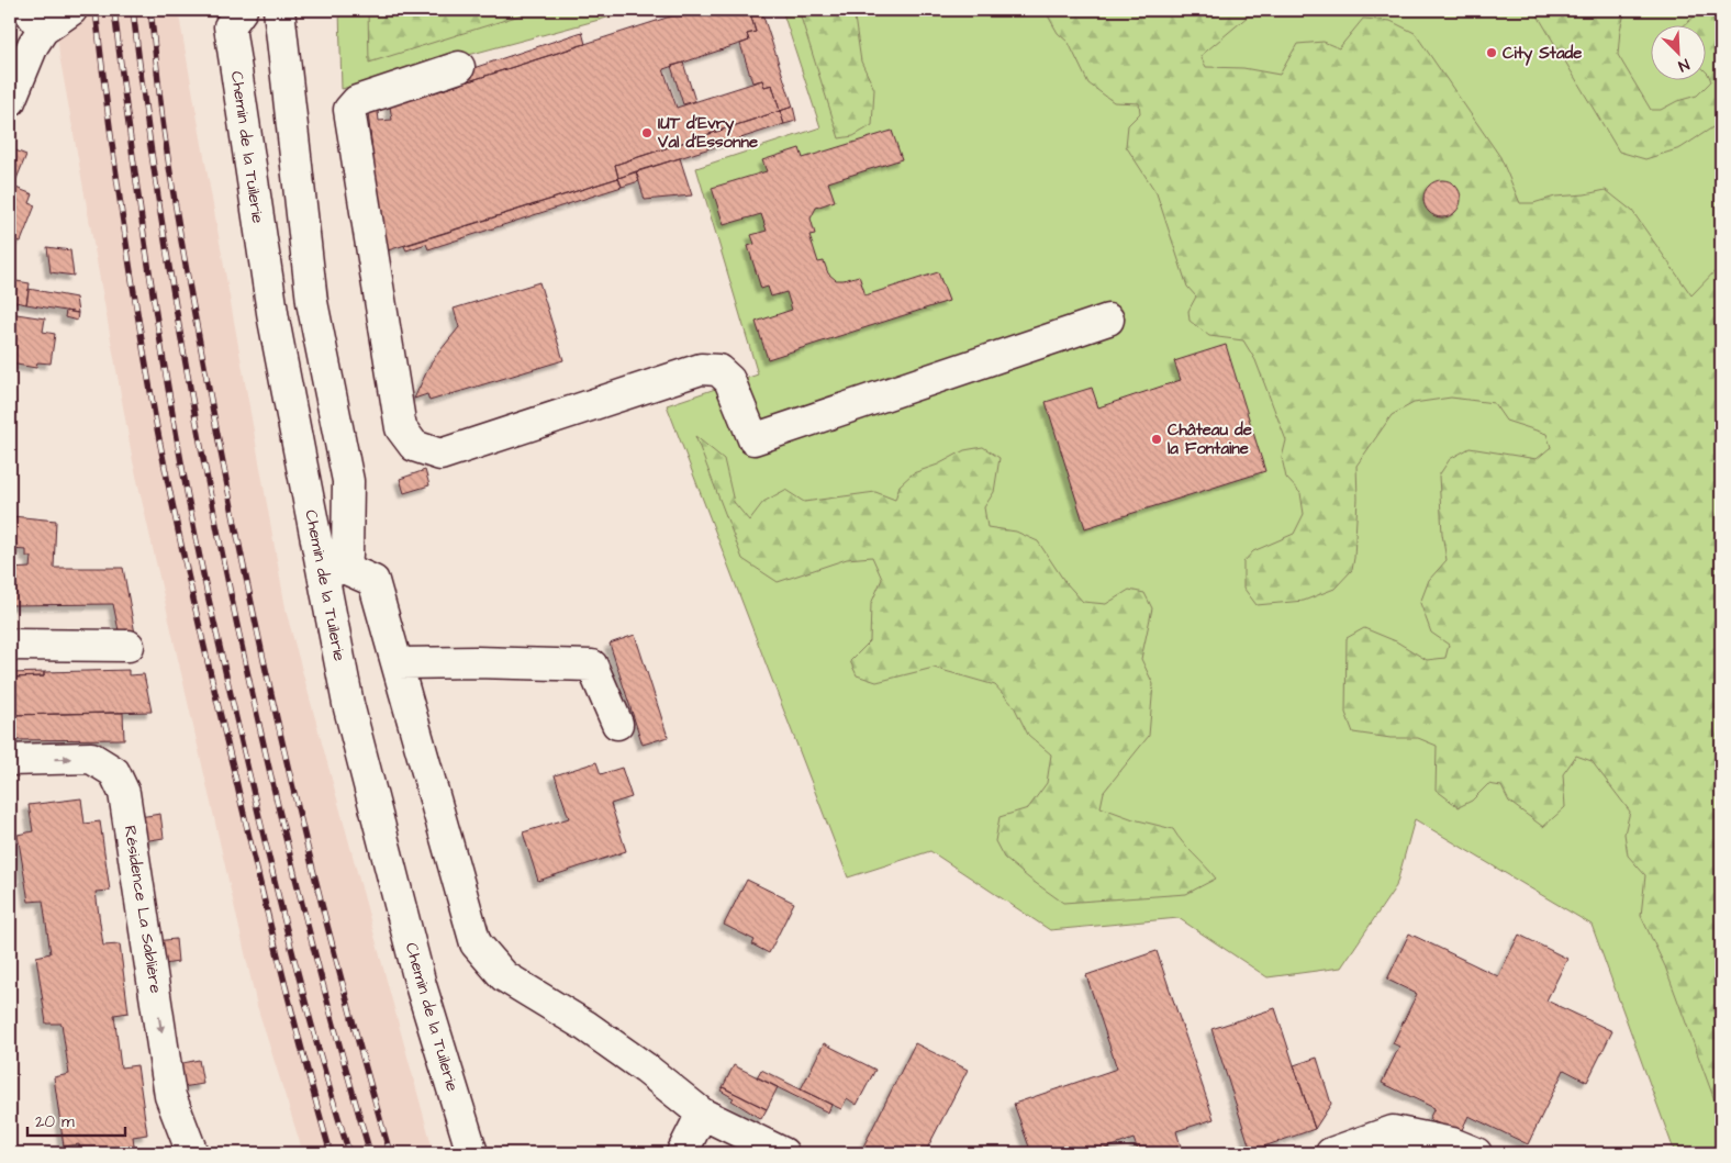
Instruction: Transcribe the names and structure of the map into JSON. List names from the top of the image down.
{
  "streets": {
    "street": ["Chemin de la Tuilerie", "Résidence La Sablière"]
  },
  "one_way": ["Résidence La Sablière"],
  "places": ["City Stade", "IUT d'Evry Val d'Essonne", "Château de la Fontaine"],
  "scale_bar": "20 m",
  "north": "bottom right"
}
